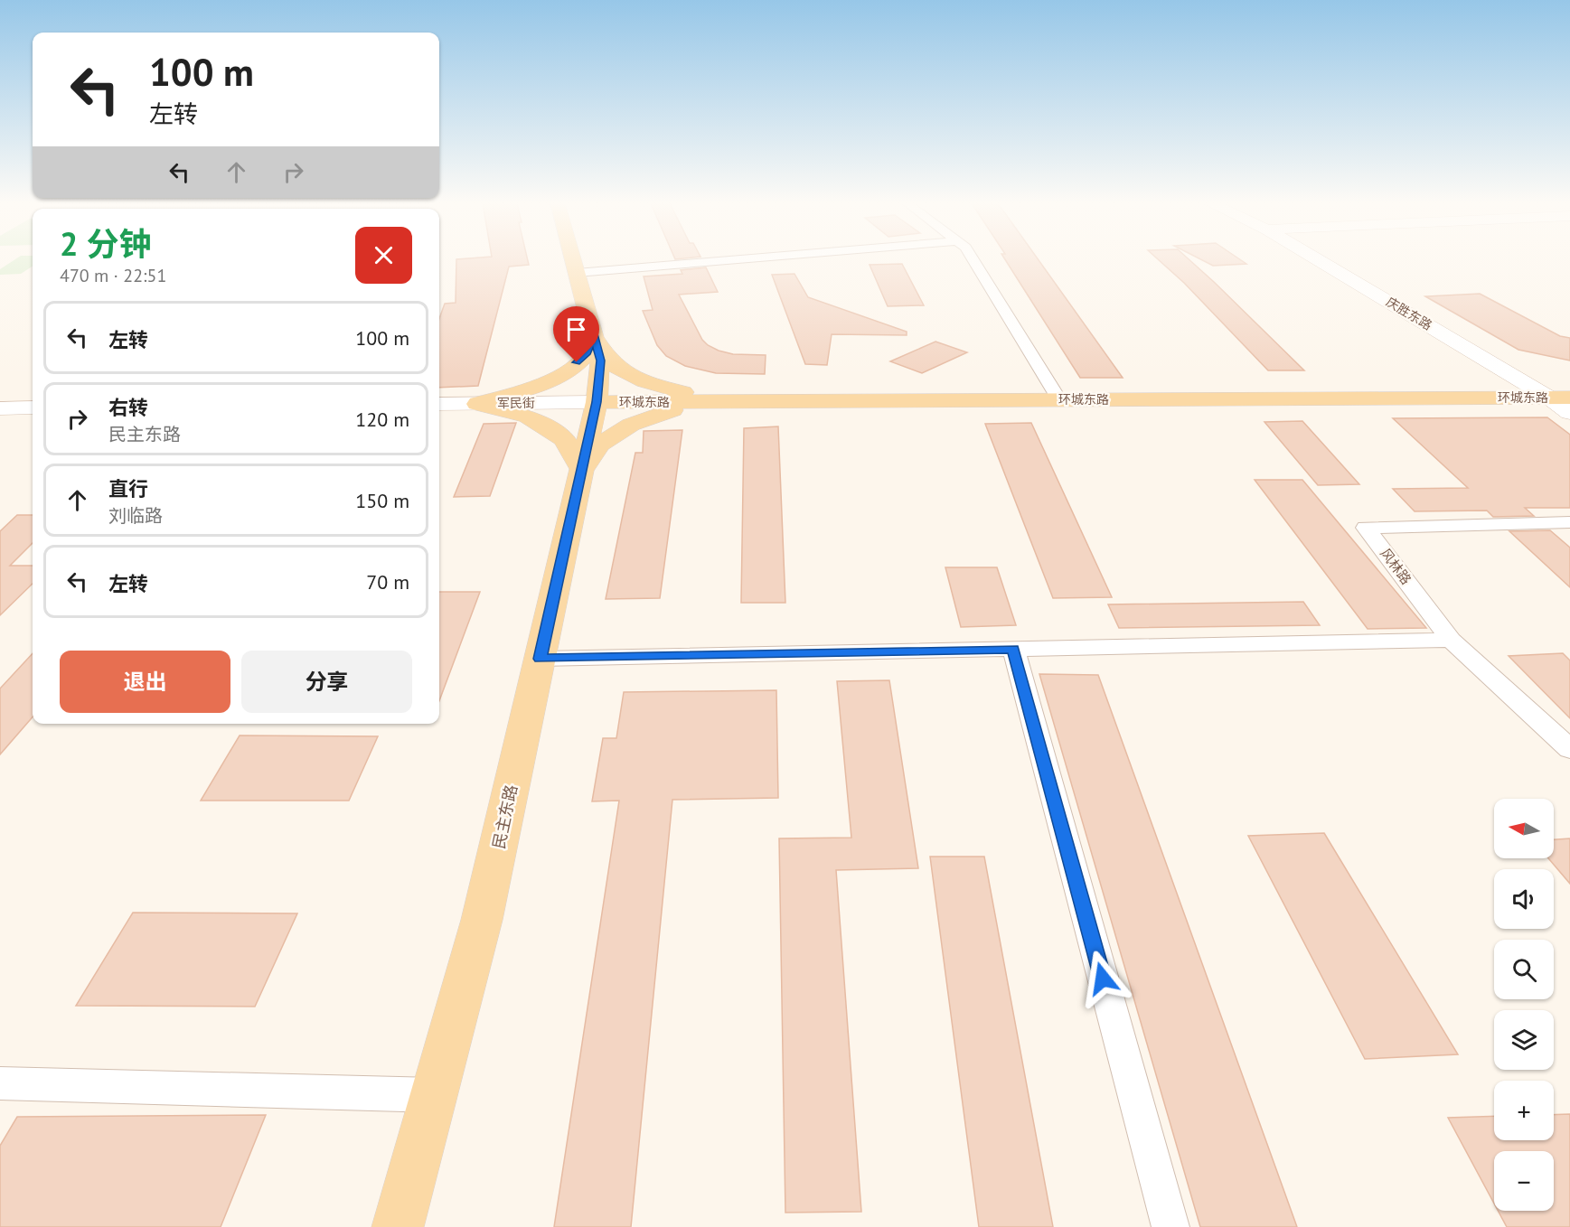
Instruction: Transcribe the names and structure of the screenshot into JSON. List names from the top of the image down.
{
  "streets": {
    "main road": [
      "庆胜东路",
      "环城东路",
      "军民街",
      "民主东路"
    ],
    "street": ["风林路"]
  },
  "crossings": [
    ["庆胜东路", "环城东路"],
    ["环城东路", "军民街"],
    ["环城东路", "民主东路"],
    ["军民街", "民主东路"]
  ],
  "north": "left",
  "page": {
    "turn": ["100 m", "左转"],
    "heading": ["2 分钟", "470 m · 22:51"],
    "list": [
      {
        "name": "左转",
        "value": "100 m"
      },
      {
        "name": "右转",
        "note": "民主东路",
        "value": "120 m"
      },
      {
        "name": "直行",
        "note": "刘临路",
        "value": "150 m"
      },
      {
        "name": "左转",
        "value": "70 m"
      }
    ],
    "buttons": ["退出", "分享"],
    "map_buttons": ["+", "−"]
  }
}
